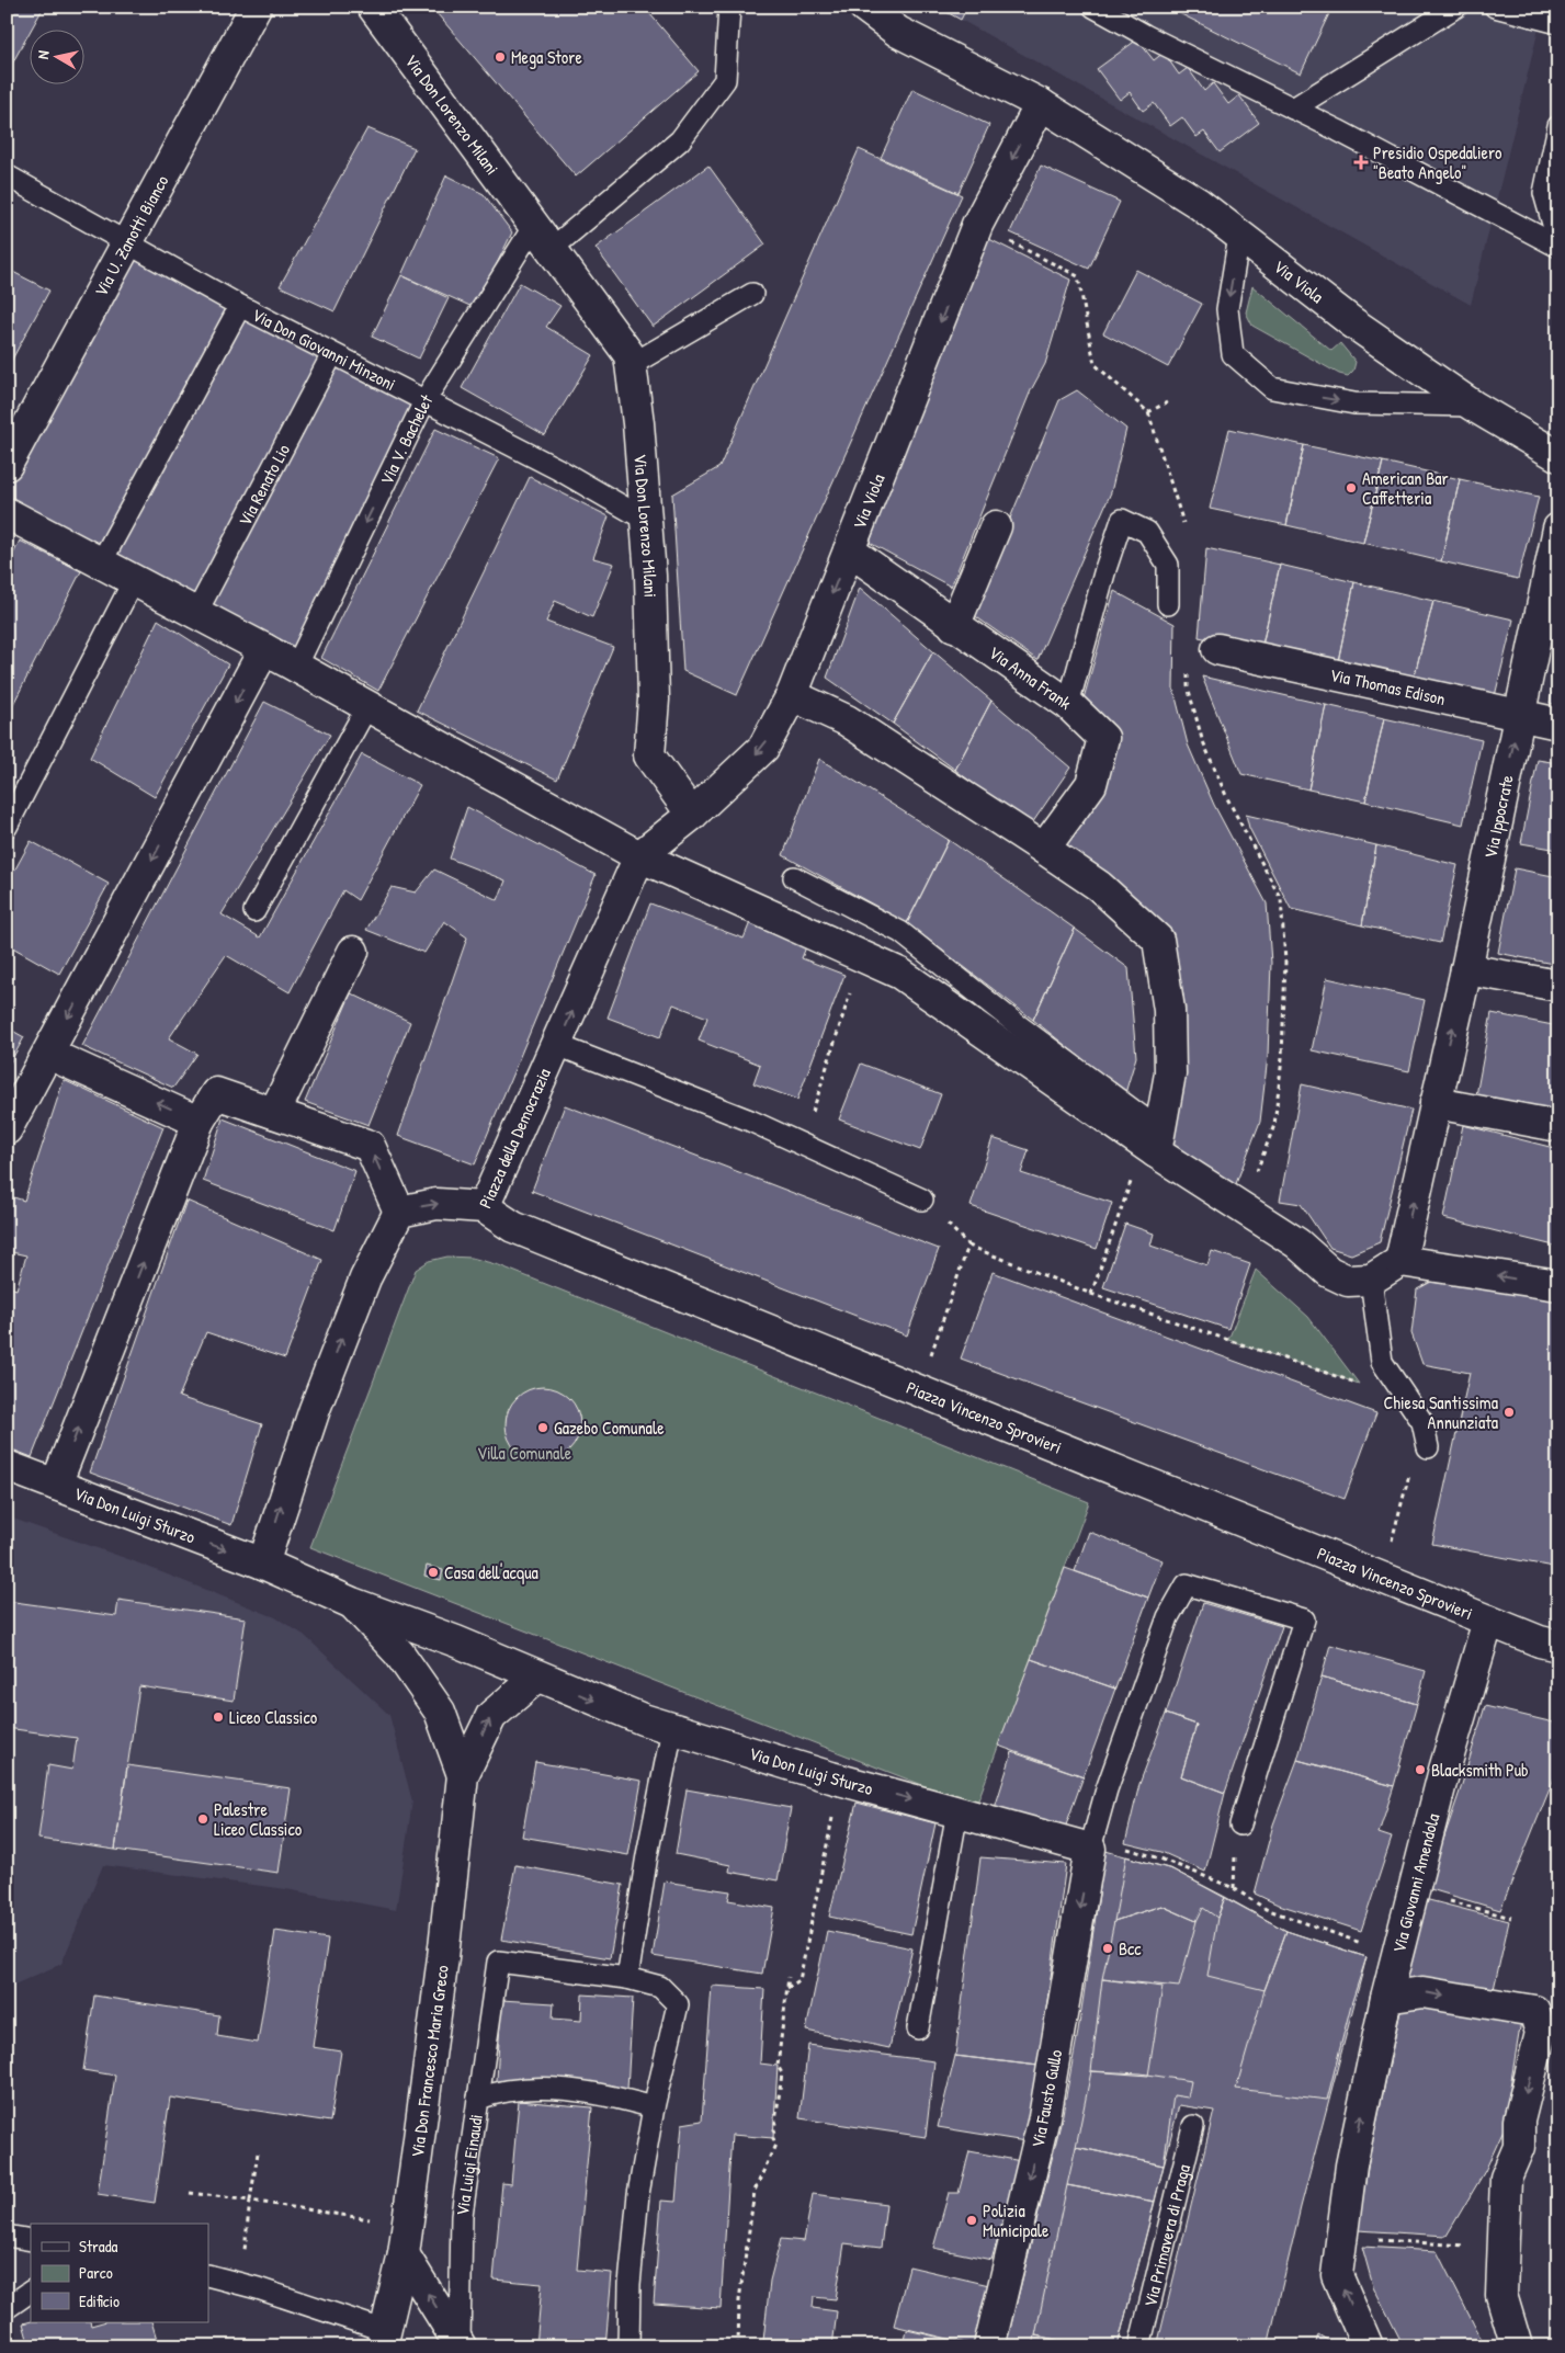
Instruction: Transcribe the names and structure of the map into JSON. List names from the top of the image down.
{
  "streets": {
    "street": [
      "Via Don Lorenzo Milani",
      "Via U. Zanotti Bianco",
      "Via Viola",
      "Via Anna Frank",
      "Via Thomas Edison",
      "Via Ippocrate",
      "Piazza della Democrazia",
      "Piazza Vincenzo Sprovieri",
      "Via Don Luigi Sturzo",
      "Via Giovanni Amendola",
      "Via Don Francesco Maria Greco",
      "Via Fausto Gullo",
      "Via Luigi Einaudi"
    ],
    "lane": [
      "Via Don Giovanni Minzoni",
      "Via V. Bachelet",
      "Via Renato Lio",
      "Via Primavera di Praga"
    ]
  },
  "crossings": [
    ["Via Don Lorenzo Milani", "Via Viola"],
    ["Via Don Lorenzo Milani", "Via Don Giovanni Minzoni"],
    ["Via Don Lorenzo Milani", "Via V. Bachelet"],
    ["Via U. Zanotti Bianco", "Via Don Giovanni Minzoni"],
    ["Via Viola", "Via Anna Frank"],
    ["Via Viola", "Piazza della Democrazia"],
    ["Via Don Giovanni Minzoni", "Via V. Bachelet"],
    ["Via Don Giovanni Minzoni", "Via Renato Lio"],
    ["Via Thomas Edison", "Via Ippocrate"],
    ["Piazza della Democrazia", "Piazza Vincenzo Sprovieri"],
    ["Piazza Vincenzo Sprovieri", "Via Giovanni Amendola"],
    ["Via Don Luigi Sturzo", "Via Fausto Gullo"],
    ["Via Don Francesco Maria Greco", "Via Luigi Einaudi"]
  ],
  "one_way": [
    "Via Viola",
    "Via V. Bachelet",
    "Via Ippocrate",
    "Piazza della Democrazia",
    "Via Don Luigi Sturzo",
    "Via Giovanni Amendola",
    "Via Fausto Gullo"
  ],
  "parks": ["Villa Comunale"],
  "places": {
    "other": [
      "Mega Store",
      "American Bar Caffetteria",
      "Chiesa Santissima Annunziata",
      "Gazebo Comunale",
      "Casa dell'acqua",
      "Liceo Classico",
      "Blacksmith Pub",
      "Palestre Liceo Classico",
      "Bcc",
      "Polizia Municipale"
    ],
    "health": ["Presidio Ospedaliero \"Beato Angelo\""]
  },
  "legend": ["Strada", "Parco", "Edificio"],
  "north": "left"
}
